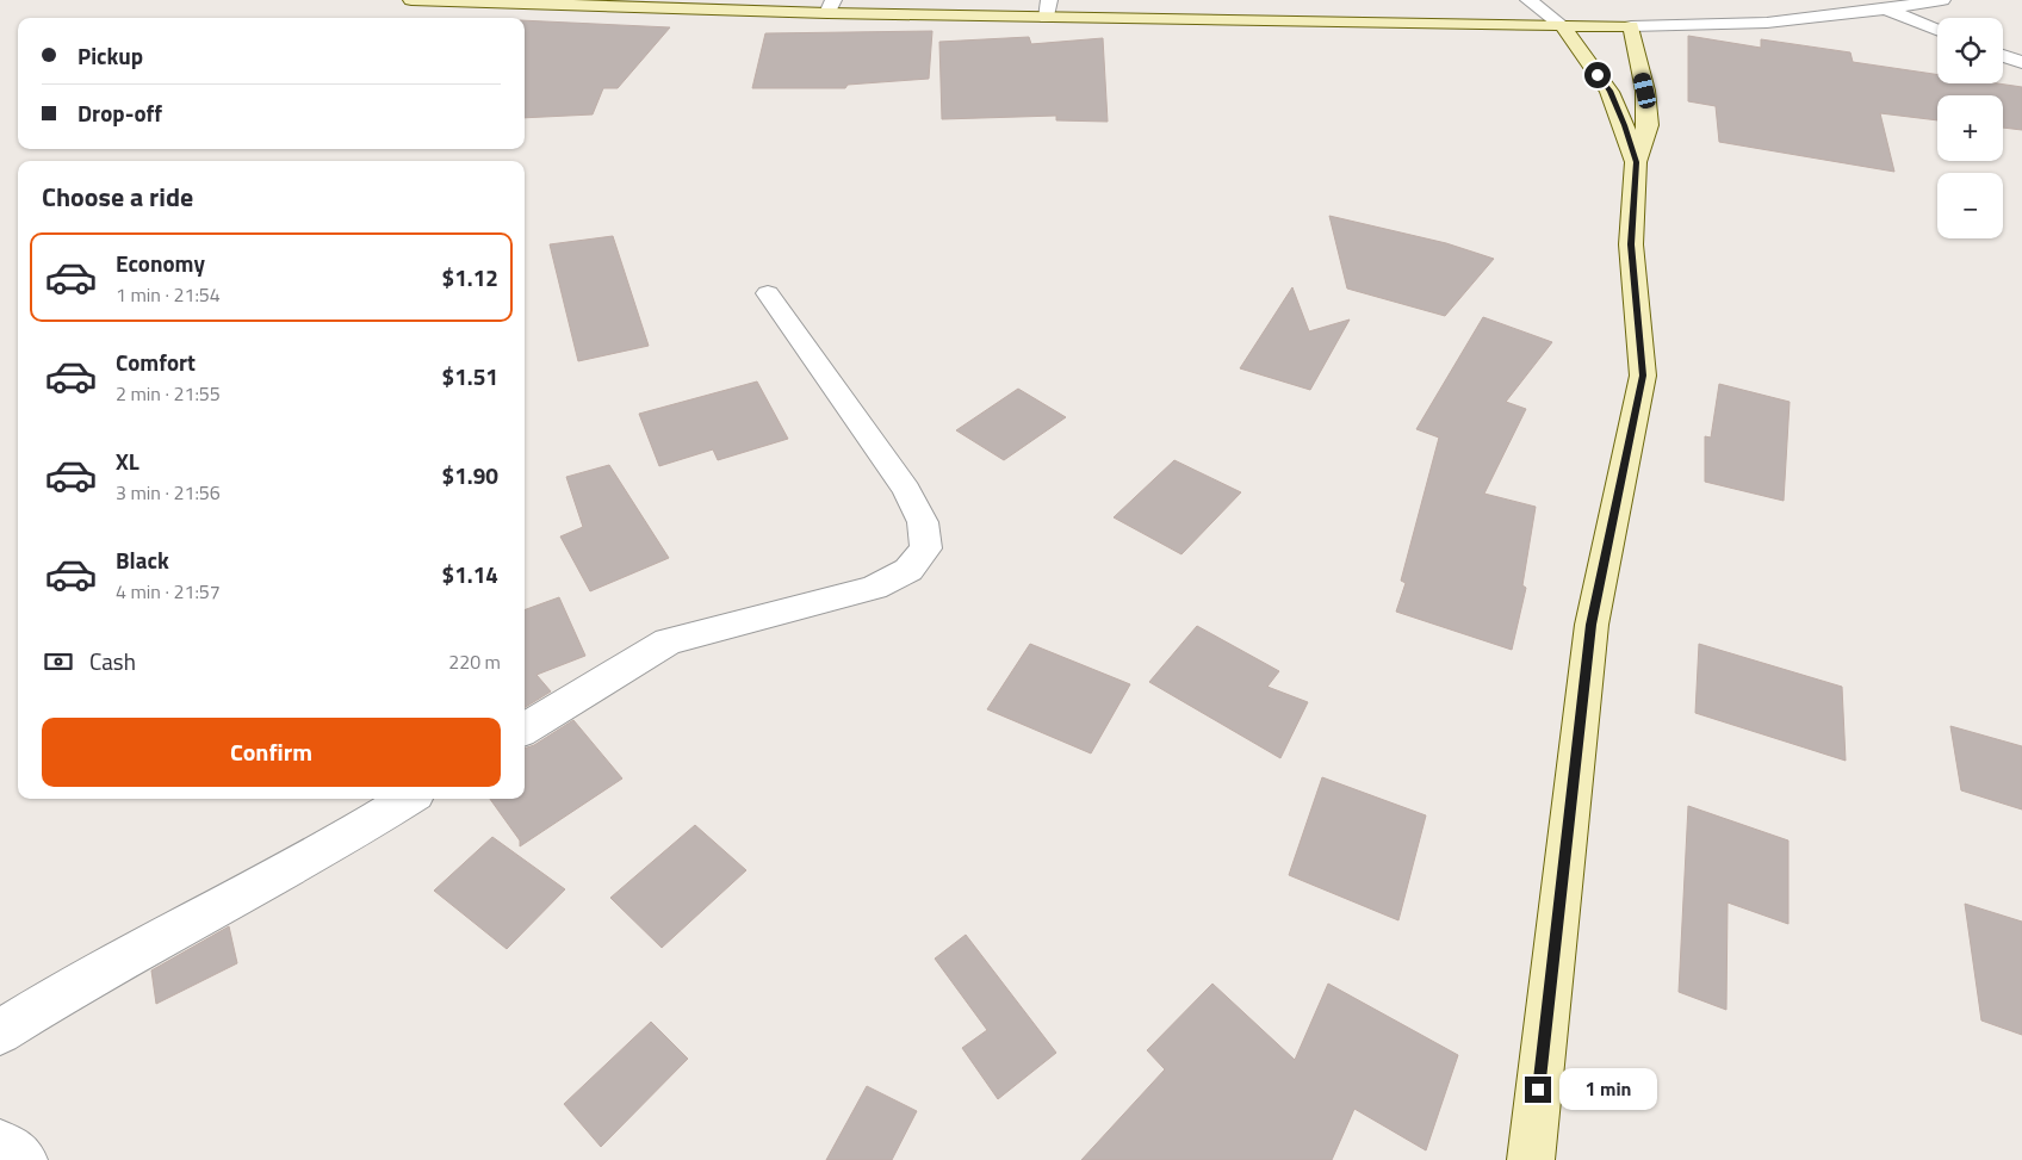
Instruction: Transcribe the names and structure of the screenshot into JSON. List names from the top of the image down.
{
  "page": {
    "map_buttons": ["+", "−"],
    "banner": ["Pickup", "Drop-off"],
    "heading": "Choose a ride",
    "list": [
      {
        "name": "Economy",
        "note": "1 min · 21:54",
        "value": "$1.12"
      },
      {
        "name": "Comfort",
        "note": "2 min · 21:55",
        "value": "$1.51"
      },
      {
        "name": "XL",
        "note": "3 min · 21:56",
        "value": "$1.90"
      },
      {
        "name": "Black",
        "note": "4 min · 21:57",
        "value": "$1.14"
      }
    ],
    "pay": ["Cash", "220 m"],
    "buttons": "Confirm",
    "bubble": "1 min"
  }
}
